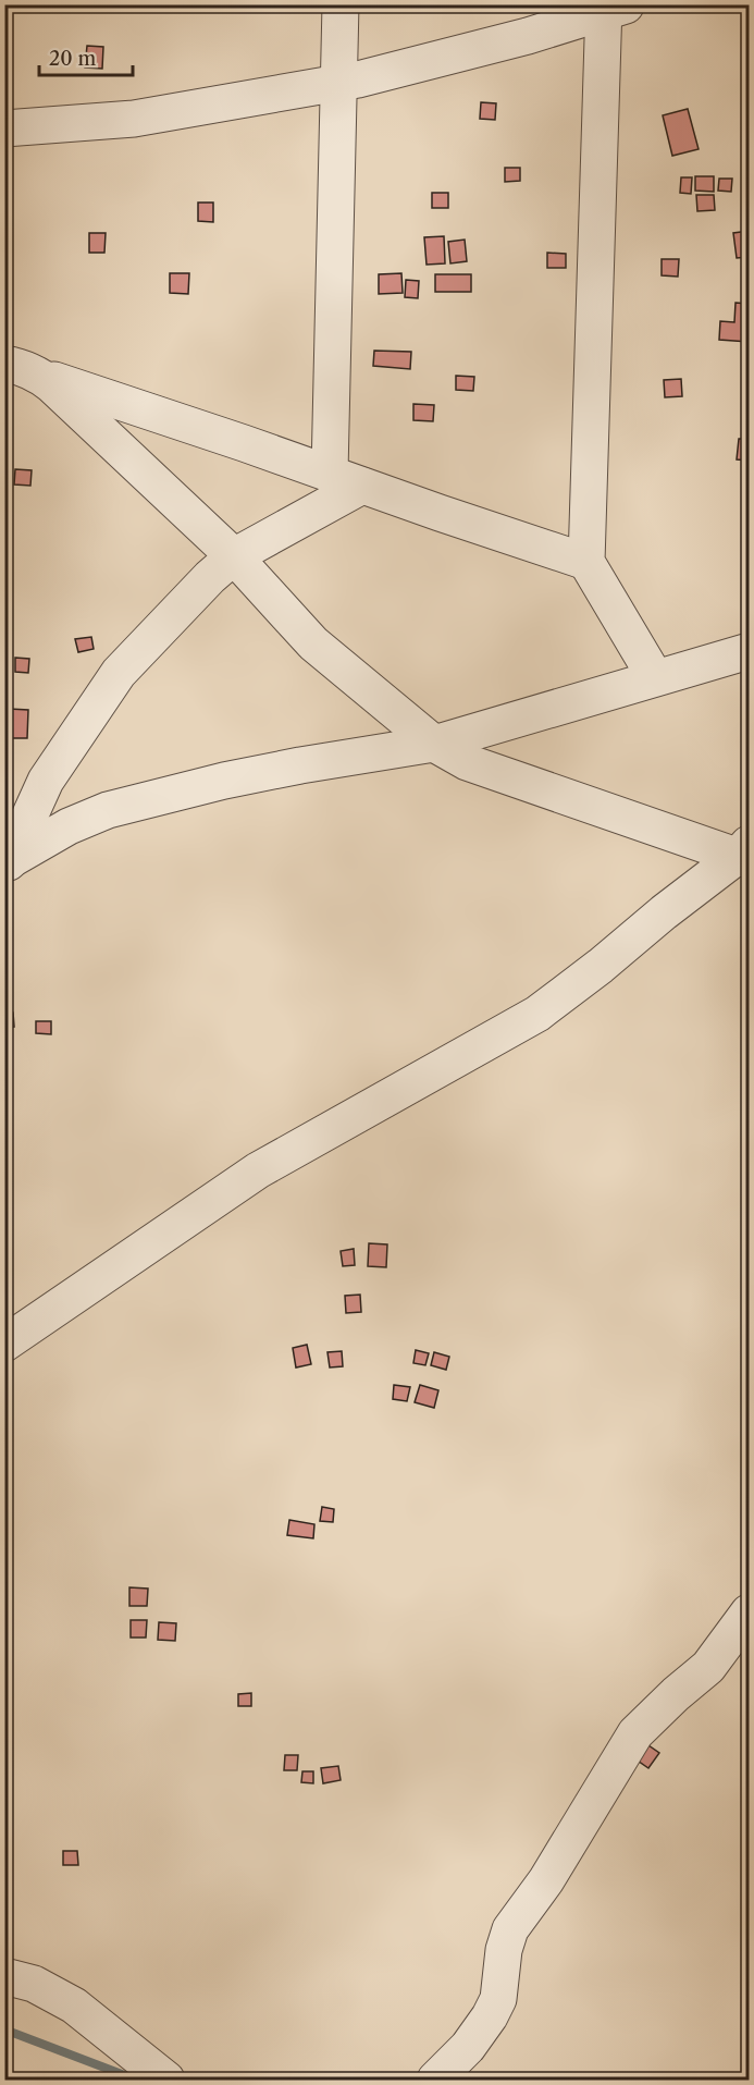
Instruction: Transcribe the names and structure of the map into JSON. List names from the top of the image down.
{
  "scale_bar": "20 m"
}
